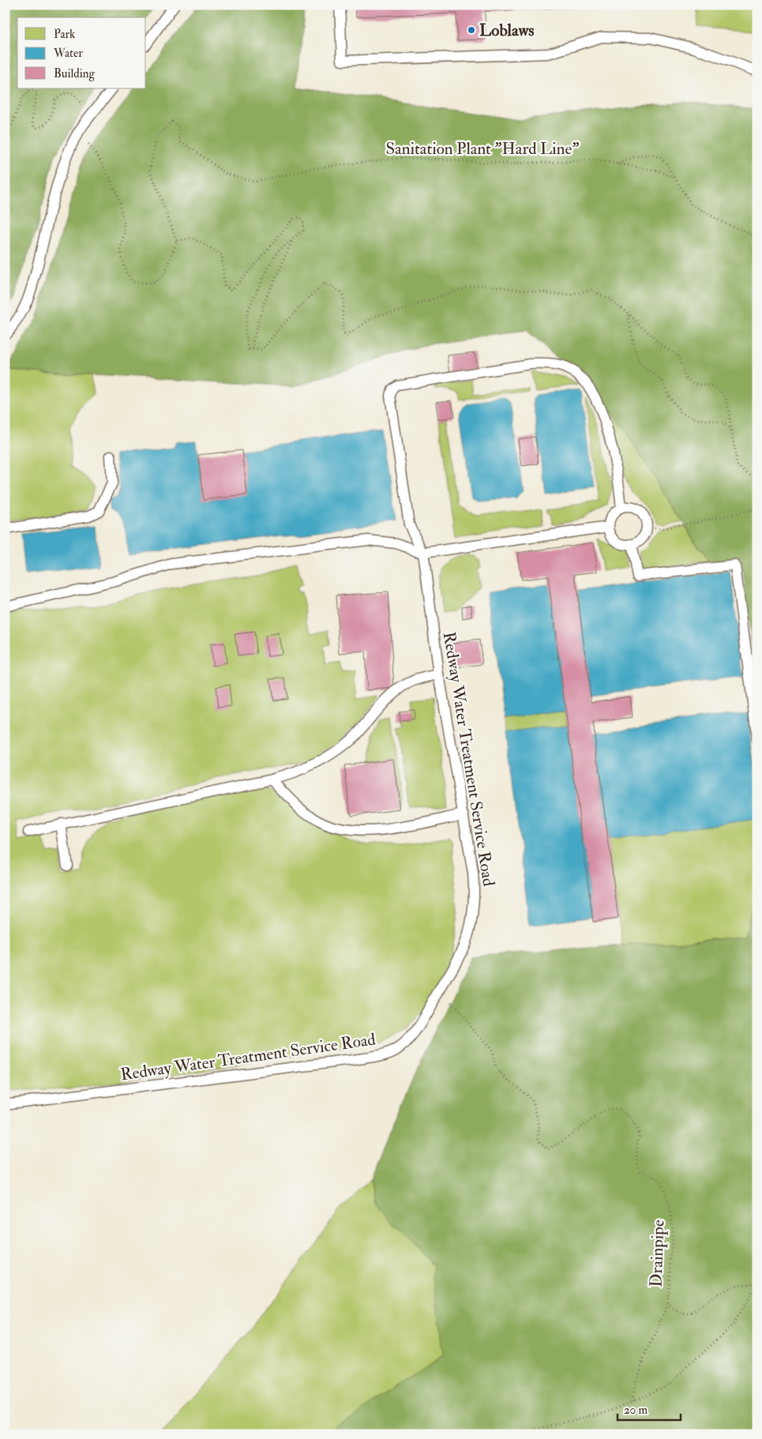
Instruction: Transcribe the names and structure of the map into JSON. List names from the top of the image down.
{
  "streets": {
    "lane": ["Redway Water Treatment Service Road"],
    "path": ["Sanitation Plant \"Hard Line\"", "Drainpipe"]
  },
  "crossings": [
    ["Redway Water Treatment Service Road", "Drainpipe"]
  ],
  "places": ["Loblaws"],
  "legend": ["Park", "Water", "Building"],
  "scale_bar": "20 m"
}
